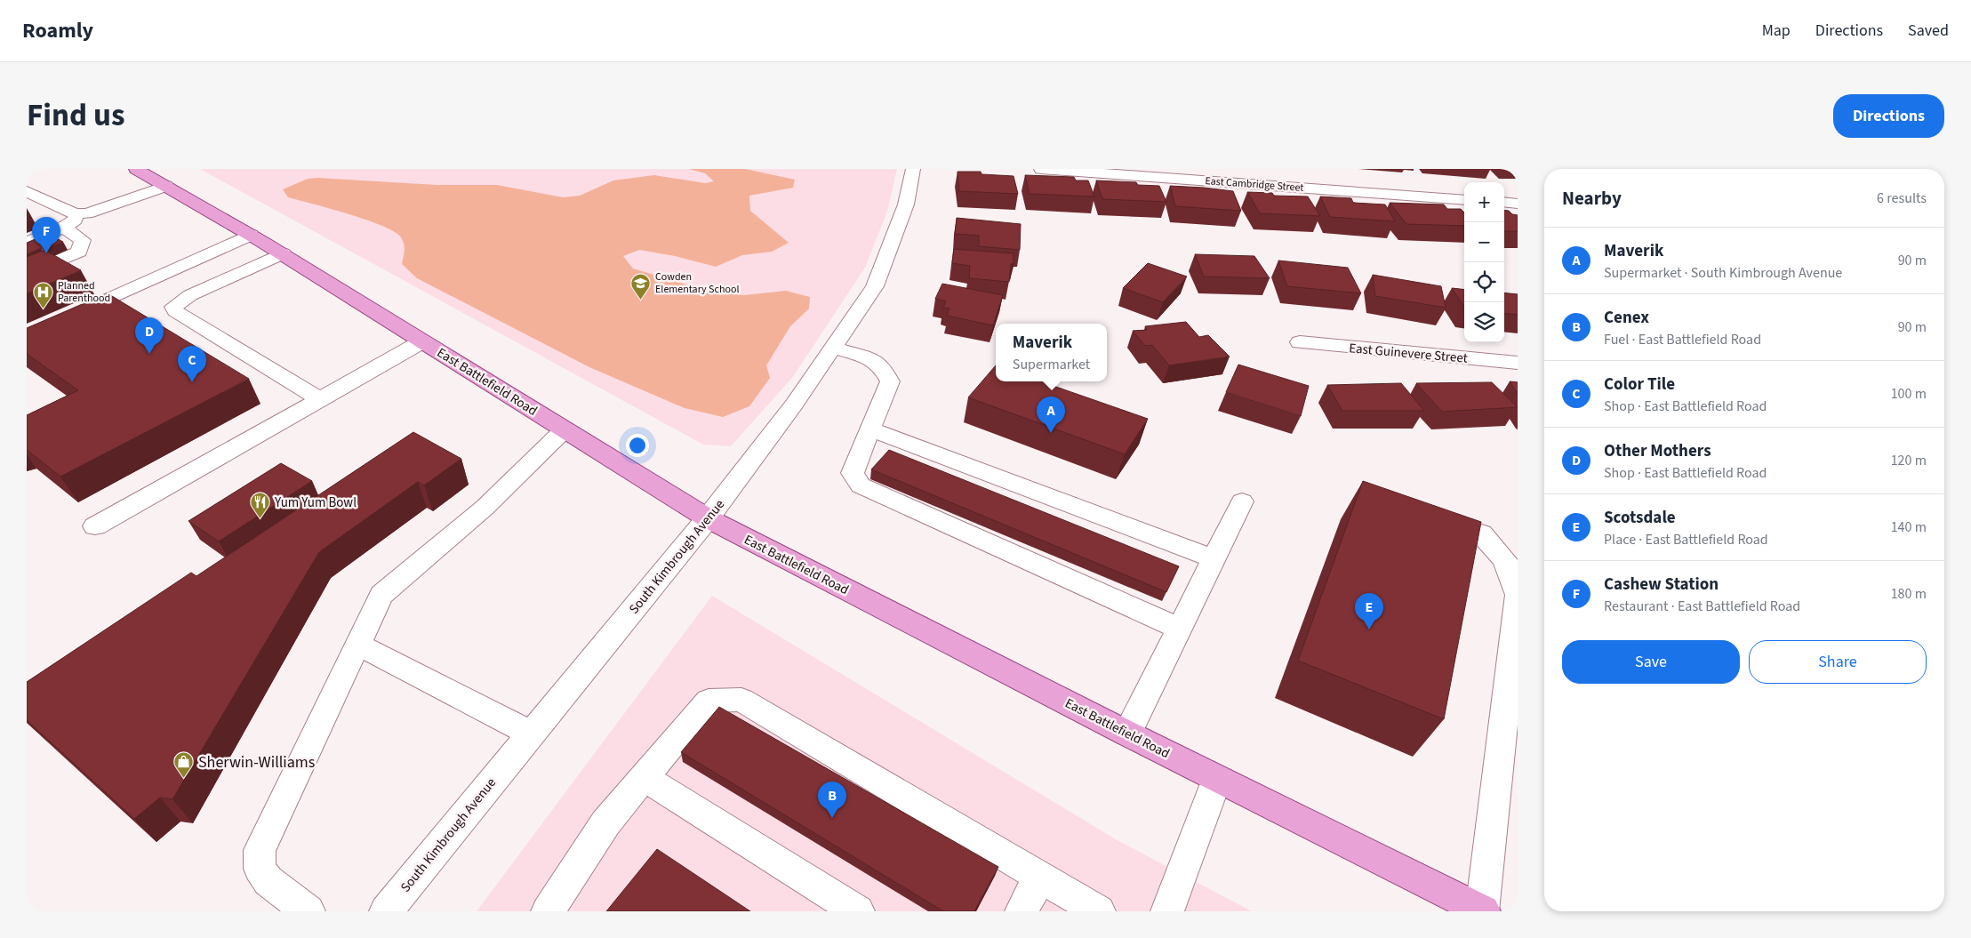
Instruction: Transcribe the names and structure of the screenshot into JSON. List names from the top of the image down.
{
  "streets": {
    "main road": ["East Battlefield Road"],
    "street": ["East Cambridge Street", "East Guinevere Street", "South Kimbrough Avenue"]
  },
  "crossings": [
    ["East Battlefield Road", "South Kimbrough Avenue"]
  ],
  "places": {
    "school or university": ["Cowden Elementary School"],
    "hospital": ["Planned Parenthood"],
    "restaurant": ["Yum Yum Bowl"],
    "shop": ["Sherwin-Williams"]
  },
  "page": {
    "header": "Roamly",
    "nav": ["Map", "Directions", "Saved"],
    "title": "Find us",
    "buttons": [
      "Directions",
      ["Save", "Share"]
    ],
    "heading": ["Nearby", "6 results"],
    "map_buttons": ["+", "−"],
    "pins": [
      "F",
      "D",
      "C",
      "A",
      "E",
      "B"
    ],
    "list": [
      {
        "mark": "A",
        "name": "Maverik",
        "note": "Supermarket · South Kimbrough Avenue",
        "value": "90 m"
      },
      {
        "mark": "B",
        "name": "Cenex",
        "note": "Fuel · East Battlefield Road",
        "value": "90 m"
      },
      {
        "mark": "C",
        "name": "Color Tile",
        "note": "Shop · East Battlefield Road",
        "value": "100 m"
      },
      {
        "mark": "D",
        "name": "Other Mothers",
        "note": "Shop · East Battlefield Road",
        "value": "120 m"
      },
      {
        "mark": "E",
        "name": "Scotsdale",
        "note": "Place · East Battlefield Road",
        "value": "140 m"
      },
      {
        "mark": "F",
        "name": "Cashew Station",
        "note": "Restaurant · East Battlefield Road",
        "value": "180 m"
      }
    ],
    "popup": ["Maverik", "Supermarket"]
  }
}
